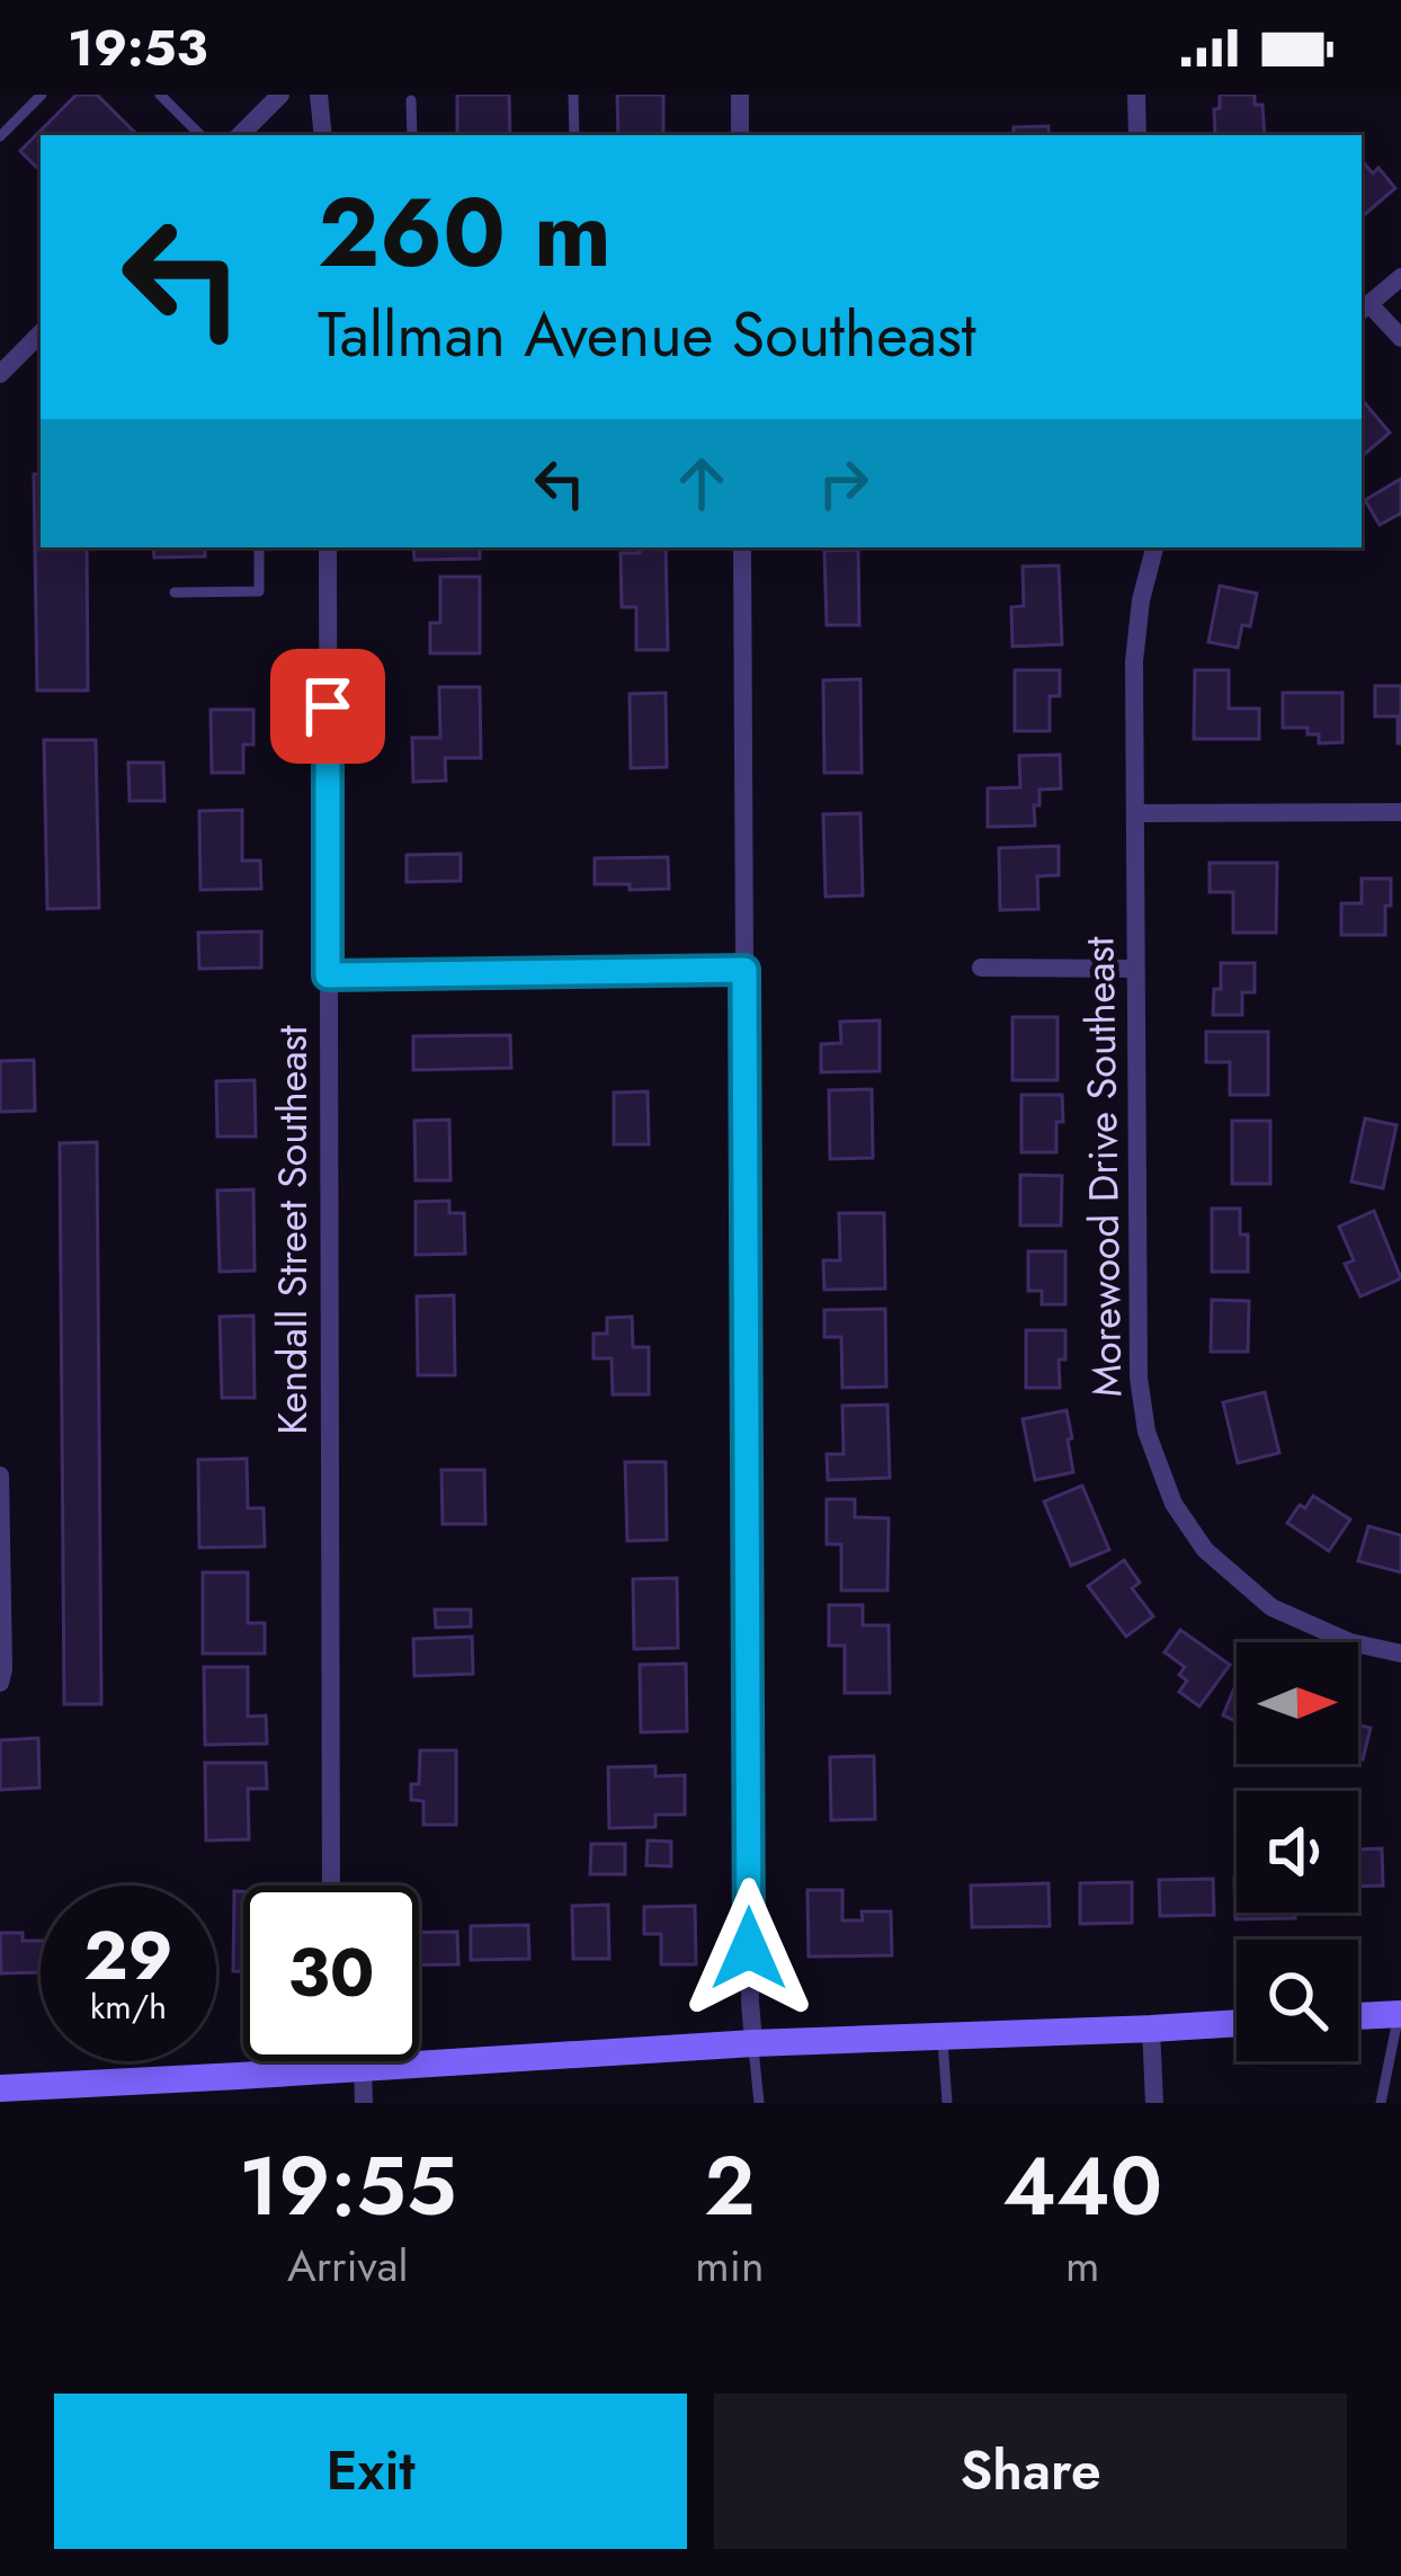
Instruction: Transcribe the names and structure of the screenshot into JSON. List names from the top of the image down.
{
  "streets": {
    "street": ["Morewood Drive Southeast", "Kendall Street Southeast"]
  },
  "north": "right",
  "page": {
    "status": "19:53",
    "turn": ["260 m", "Tallman Avenue Southeast"],
    "speed": "29 km/h",
    "limit": "30",
    "eta": [
      "19:55",
      "Arrival",
      "2",
      "min",
      "440",
      "m"
    ],
    "buttons": ["Exit", "Share"]
  }
}
